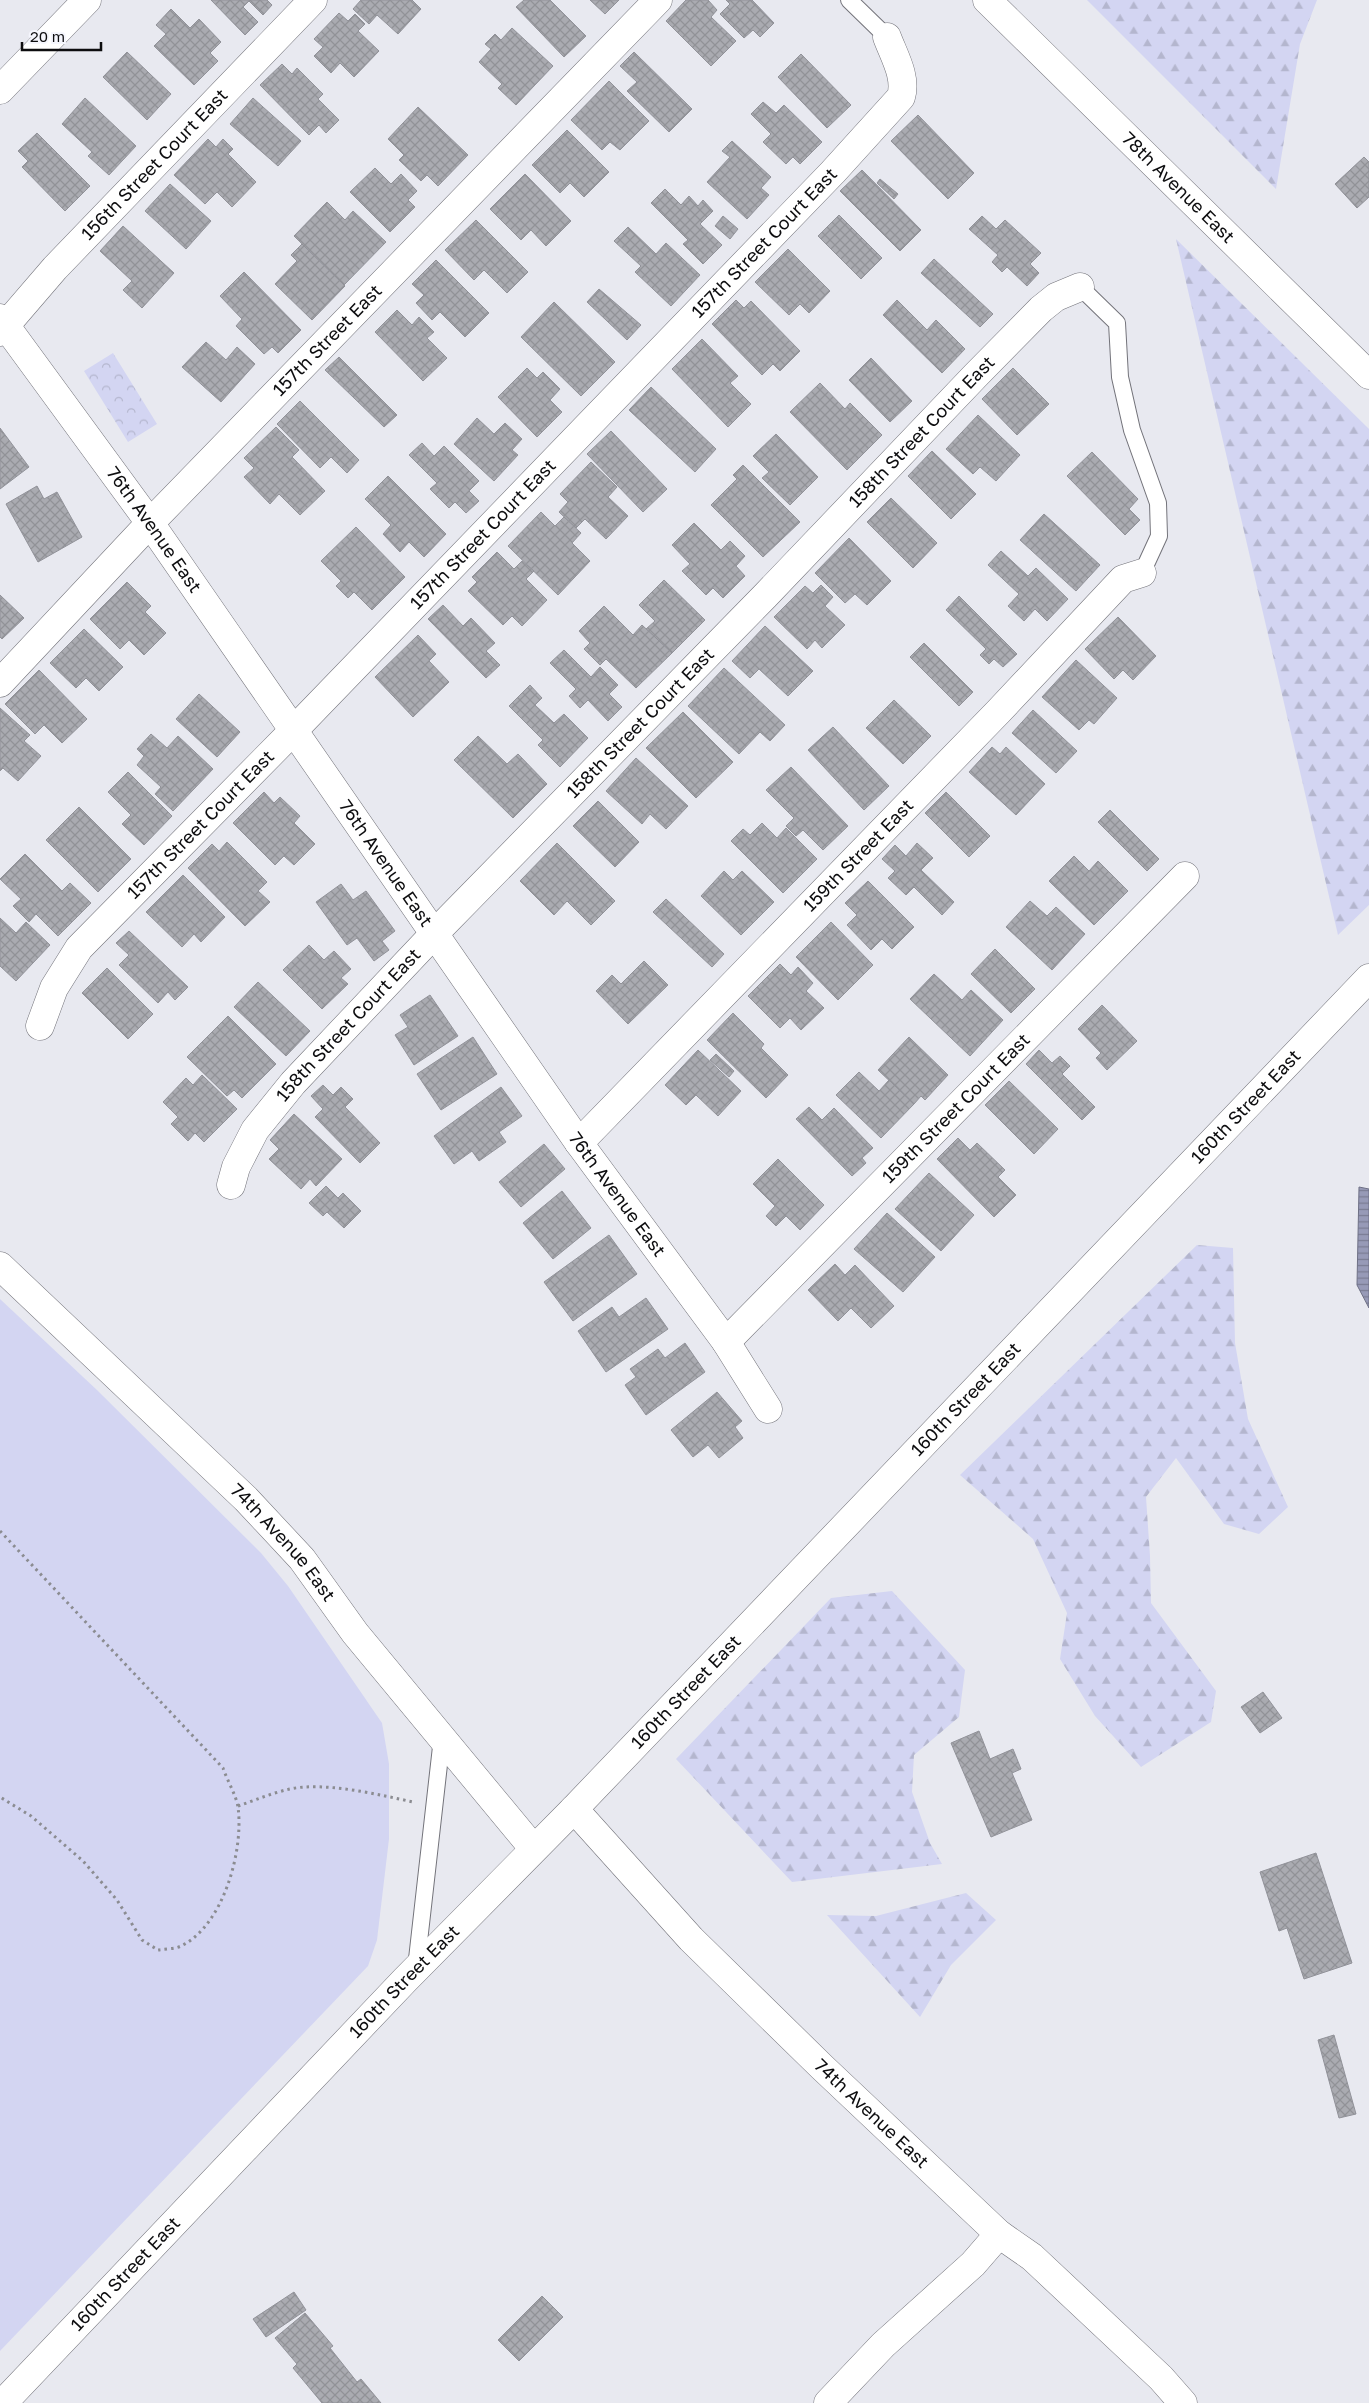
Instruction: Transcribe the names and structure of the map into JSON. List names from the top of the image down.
{
  "streets": {
    "street": [
      "156th Street Court East",
      "78th Avenue East",
      "157th Street Court East",
      "157th Street East",
      "158th Street Court East",
      "76th Avenue East",
      "159th Street East",
      "160th Street East",
      "159th Street Court East",
      "74th Avenue East"
    ]
  },
  "crossings": [
    ["156th Street Court East", "76th Avenue East"],
    ["157th Street Court East", "76th Avenue East"],
    ["157th Street East", "76th Avenue East"],
    ["158th Street Court East", "76th Avenue East"],
    ["76th Avenue East", "159th Street East"],
    ["76th Avenue East", "159th Street Court East"],
    ["160th Street East", "74th Avenue East"]
  ],
  "scale_bar": "20 m"
}
